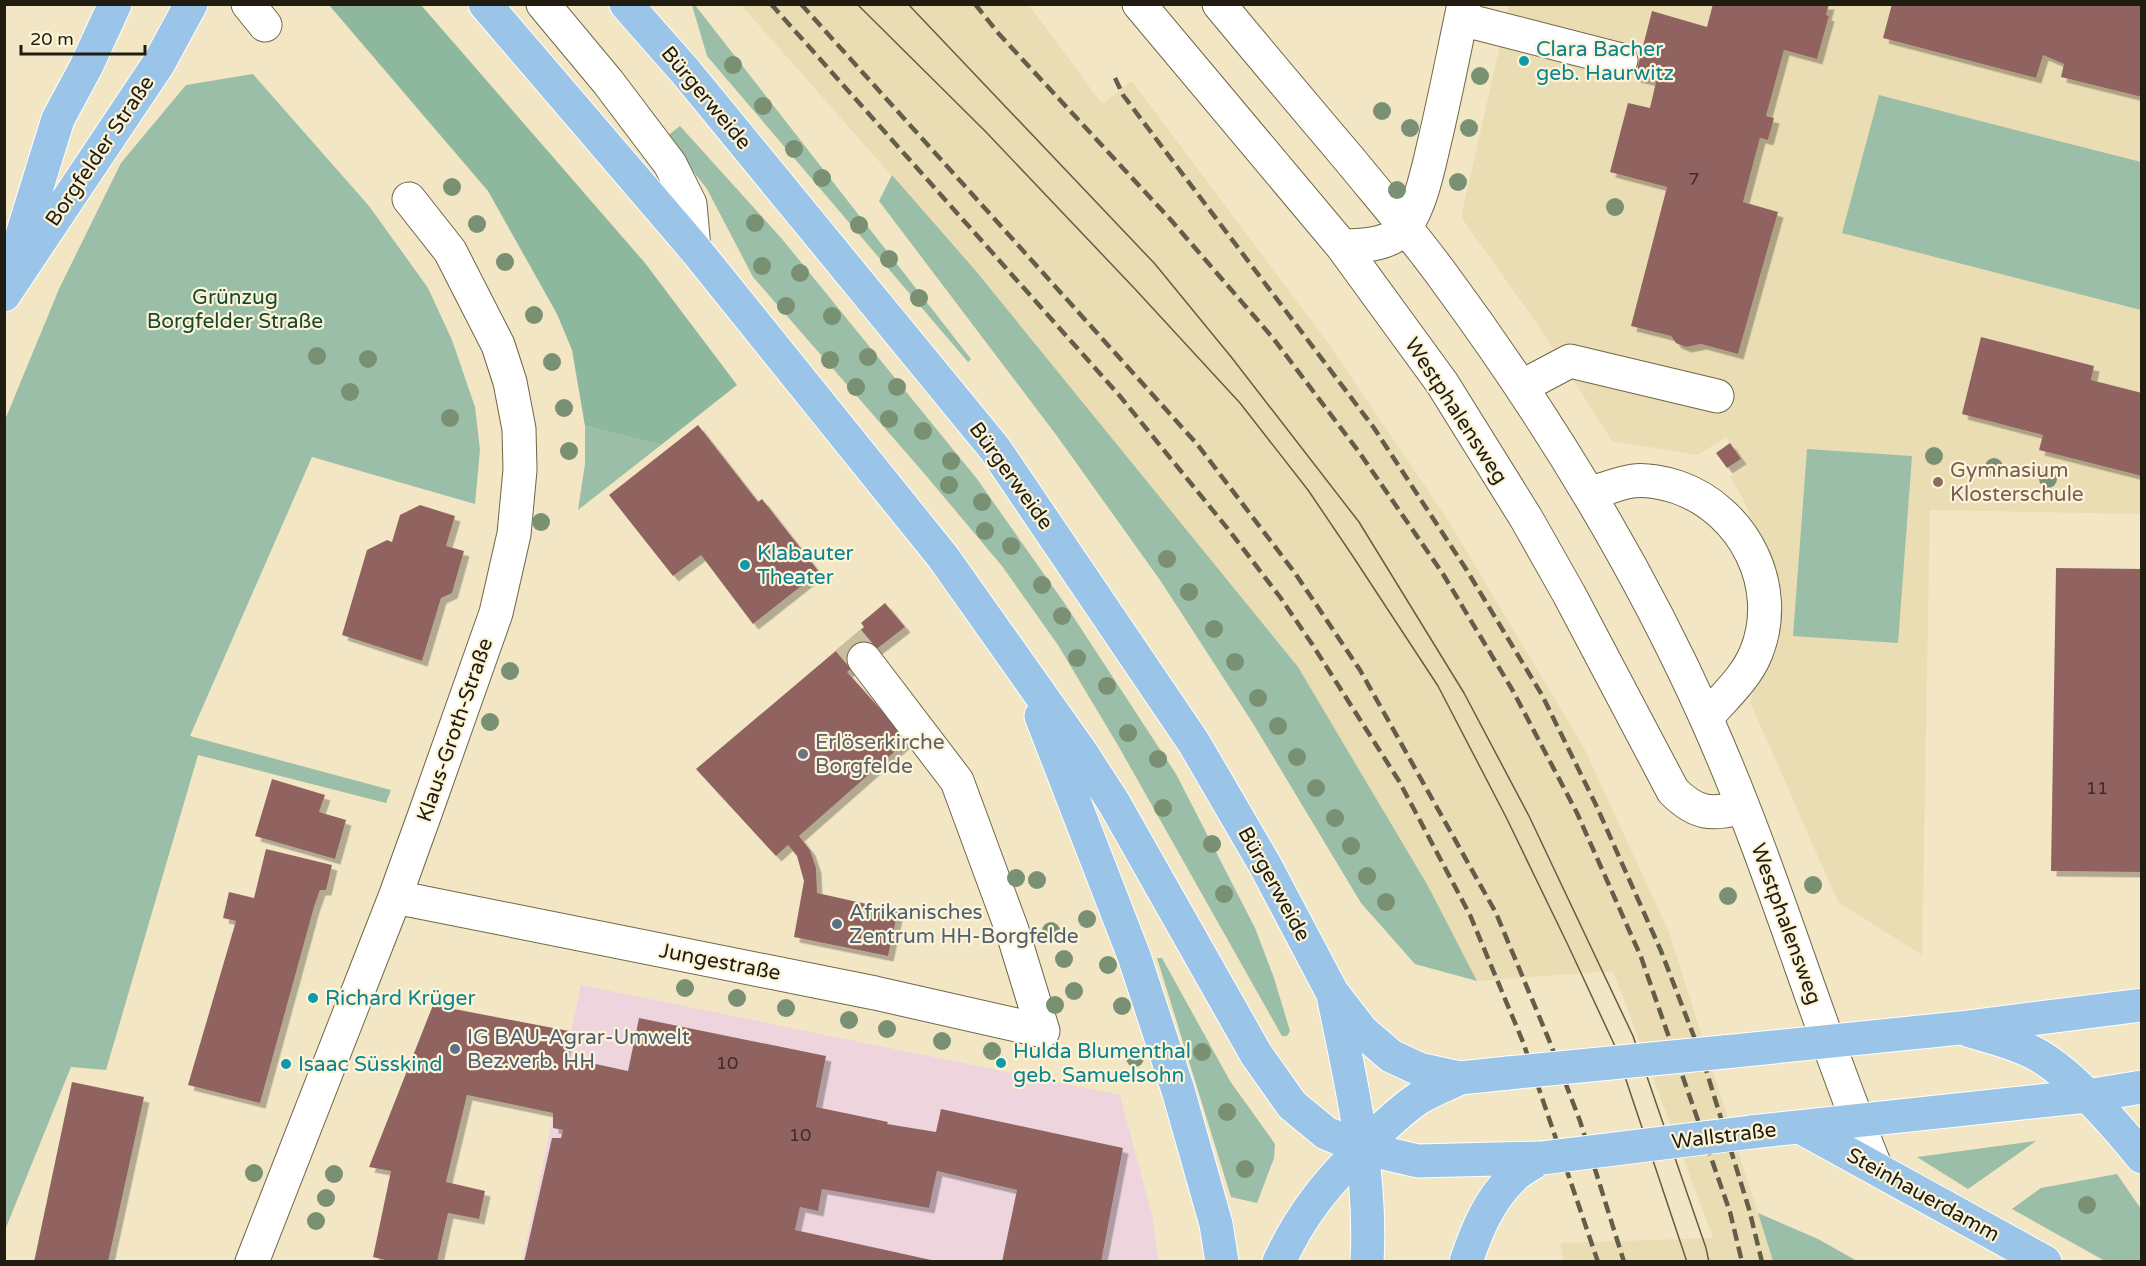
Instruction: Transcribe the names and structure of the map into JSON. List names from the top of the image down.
{
  "streets": {
    "main road": [
      "Bürgerweide",
      "Borgfelder Straße",
      "Wallstraße",
      "Steinhauerdamm"
    ],
    "street": ["Westphalensweg", "Klaus-Groth-Straße", "Jungestraße"]
  },
  "crossings": [
    ["Bürgerweide", "Wallstraße"],
    ["Westphalensweg", "Wallstraße"],
    ["Westphalensweg", "Steinhauerdamm"],
    ["Klaus-Groth-Straße", "Jungestraße"],
    ["Wallstraße", "Steinhauerdamm"]
  ],
  "parks": ["Grünzug Borgfelder Straße"],
  "places": [
    "Clara Bacher geb. Haurwitz",
    "Gymnasium Klosterschule",
    "Klabauter Theater",
    "Erlöserkirche Borgfelde",
    "Afrikanisches Zentrum HH-Borgfelde",
    "Richard Krüger",
    "IG BAU-Agrar-Umwelt Bez.verb. HH",
    "Hulda Blumenthal geb. Samuelsohn",
    "Isaac Süsskind"
  ],
  "house_numbers": [
    "7",
    "11",
    "10",
    "10"
  ],
  "scale_bar": "20 m"
}
